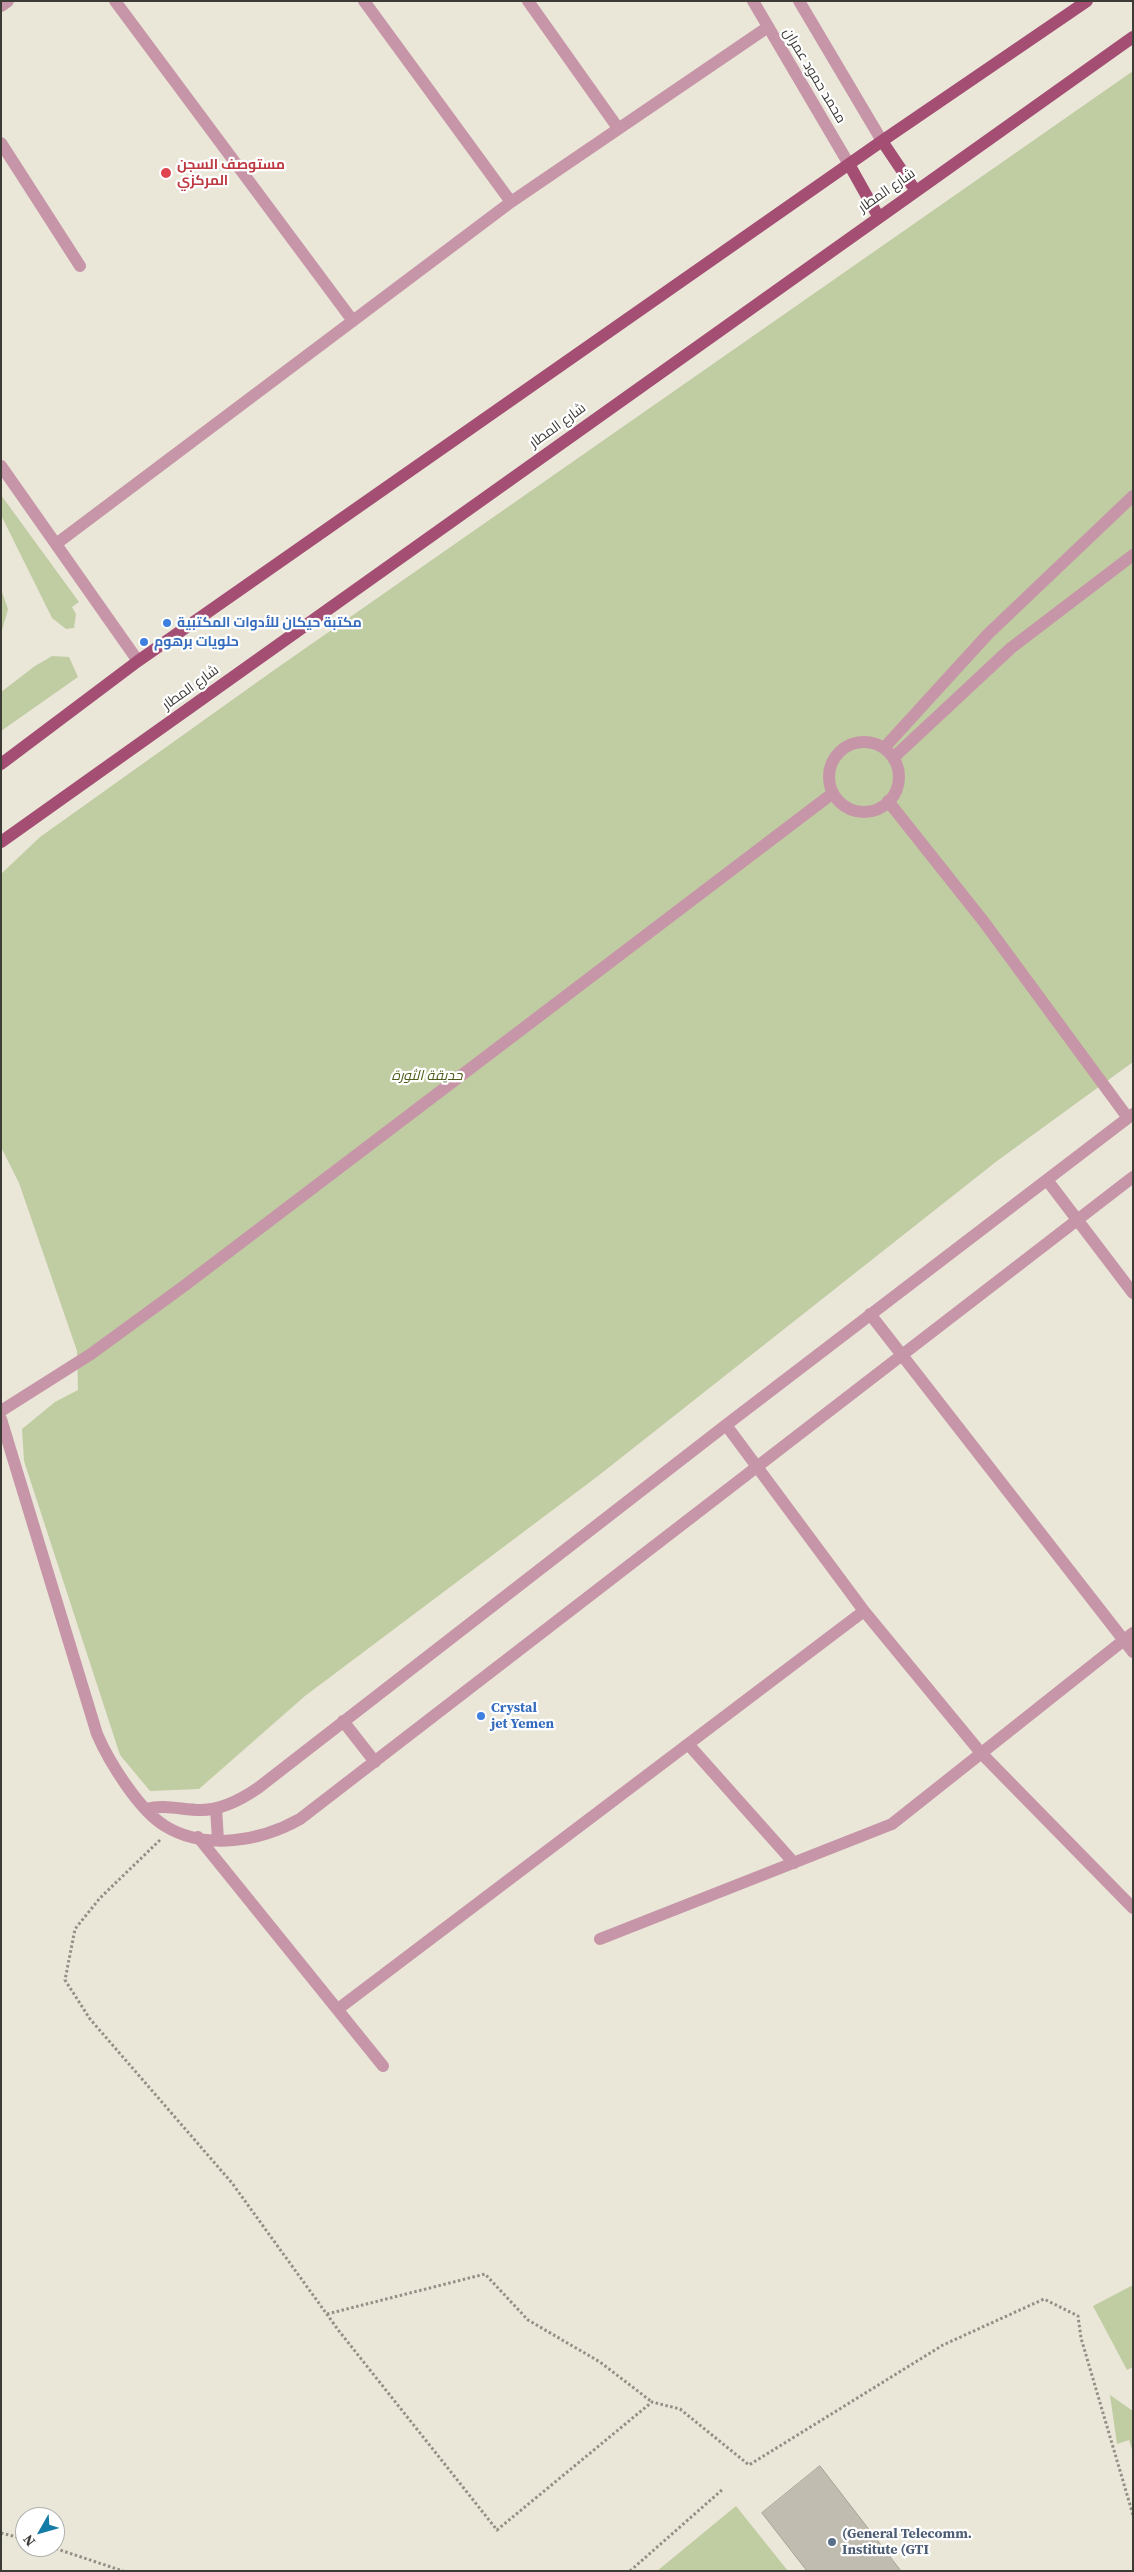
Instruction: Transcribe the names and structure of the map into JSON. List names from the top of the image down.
{
  "streets": {
    "main road": ["شارع المطار"],
    "street": ["محمد حمود عمران"]
  },
  "parks": ["حديقة الثورة"],
  "places": [
    "مستوصف السجن المركزي",
    "مكتبة حيكان للأدوات المكتبية",
    "حلويات برهوم",
    "Crystal jet Yemen",
    "(General Telecomm. Institute (GTI"
  ],
  "north": "bottom left"
}
